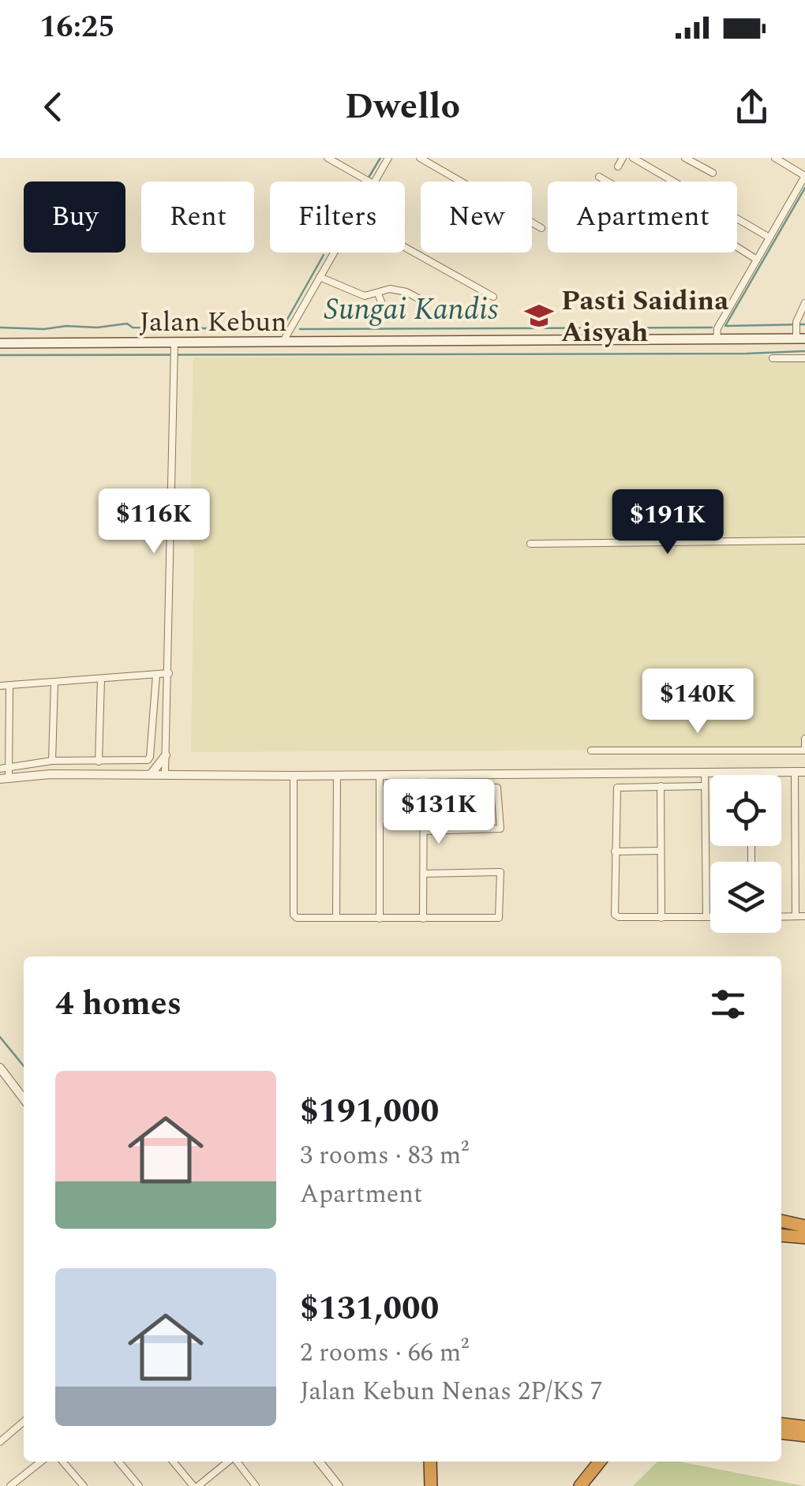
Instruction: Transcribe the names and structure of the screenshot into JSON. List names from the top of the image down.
{
  "streets": {
    "main road": ["Jalan Kebun"]
  },
  "water": ["Sungai Kandis"],
  "places": {
    "school or university": ["Pasti Saidina Aisyah"]
  },
  "page": {
    "status": "16:25",
    "header": "Dwello",
    "chip": [
      "Buy",
      "Rent",
      "Filters",
      "New",
      "Apartment"
    ],
    "price": [
      "$116K",
      "$191K",
      "$140K",
      "$131K"
    ],
    "heading": "4 homes",
    "list": [
      {
        "name": "$191,000",
        "note": "3 rooms · 83 m² · Apartment"
      },
      {
        "name": "$131,000",
        "note": "2 rooms · 66 m² · Jalan Kebun Nenas 2P/KS 7"
      }
    ]
  }
}
